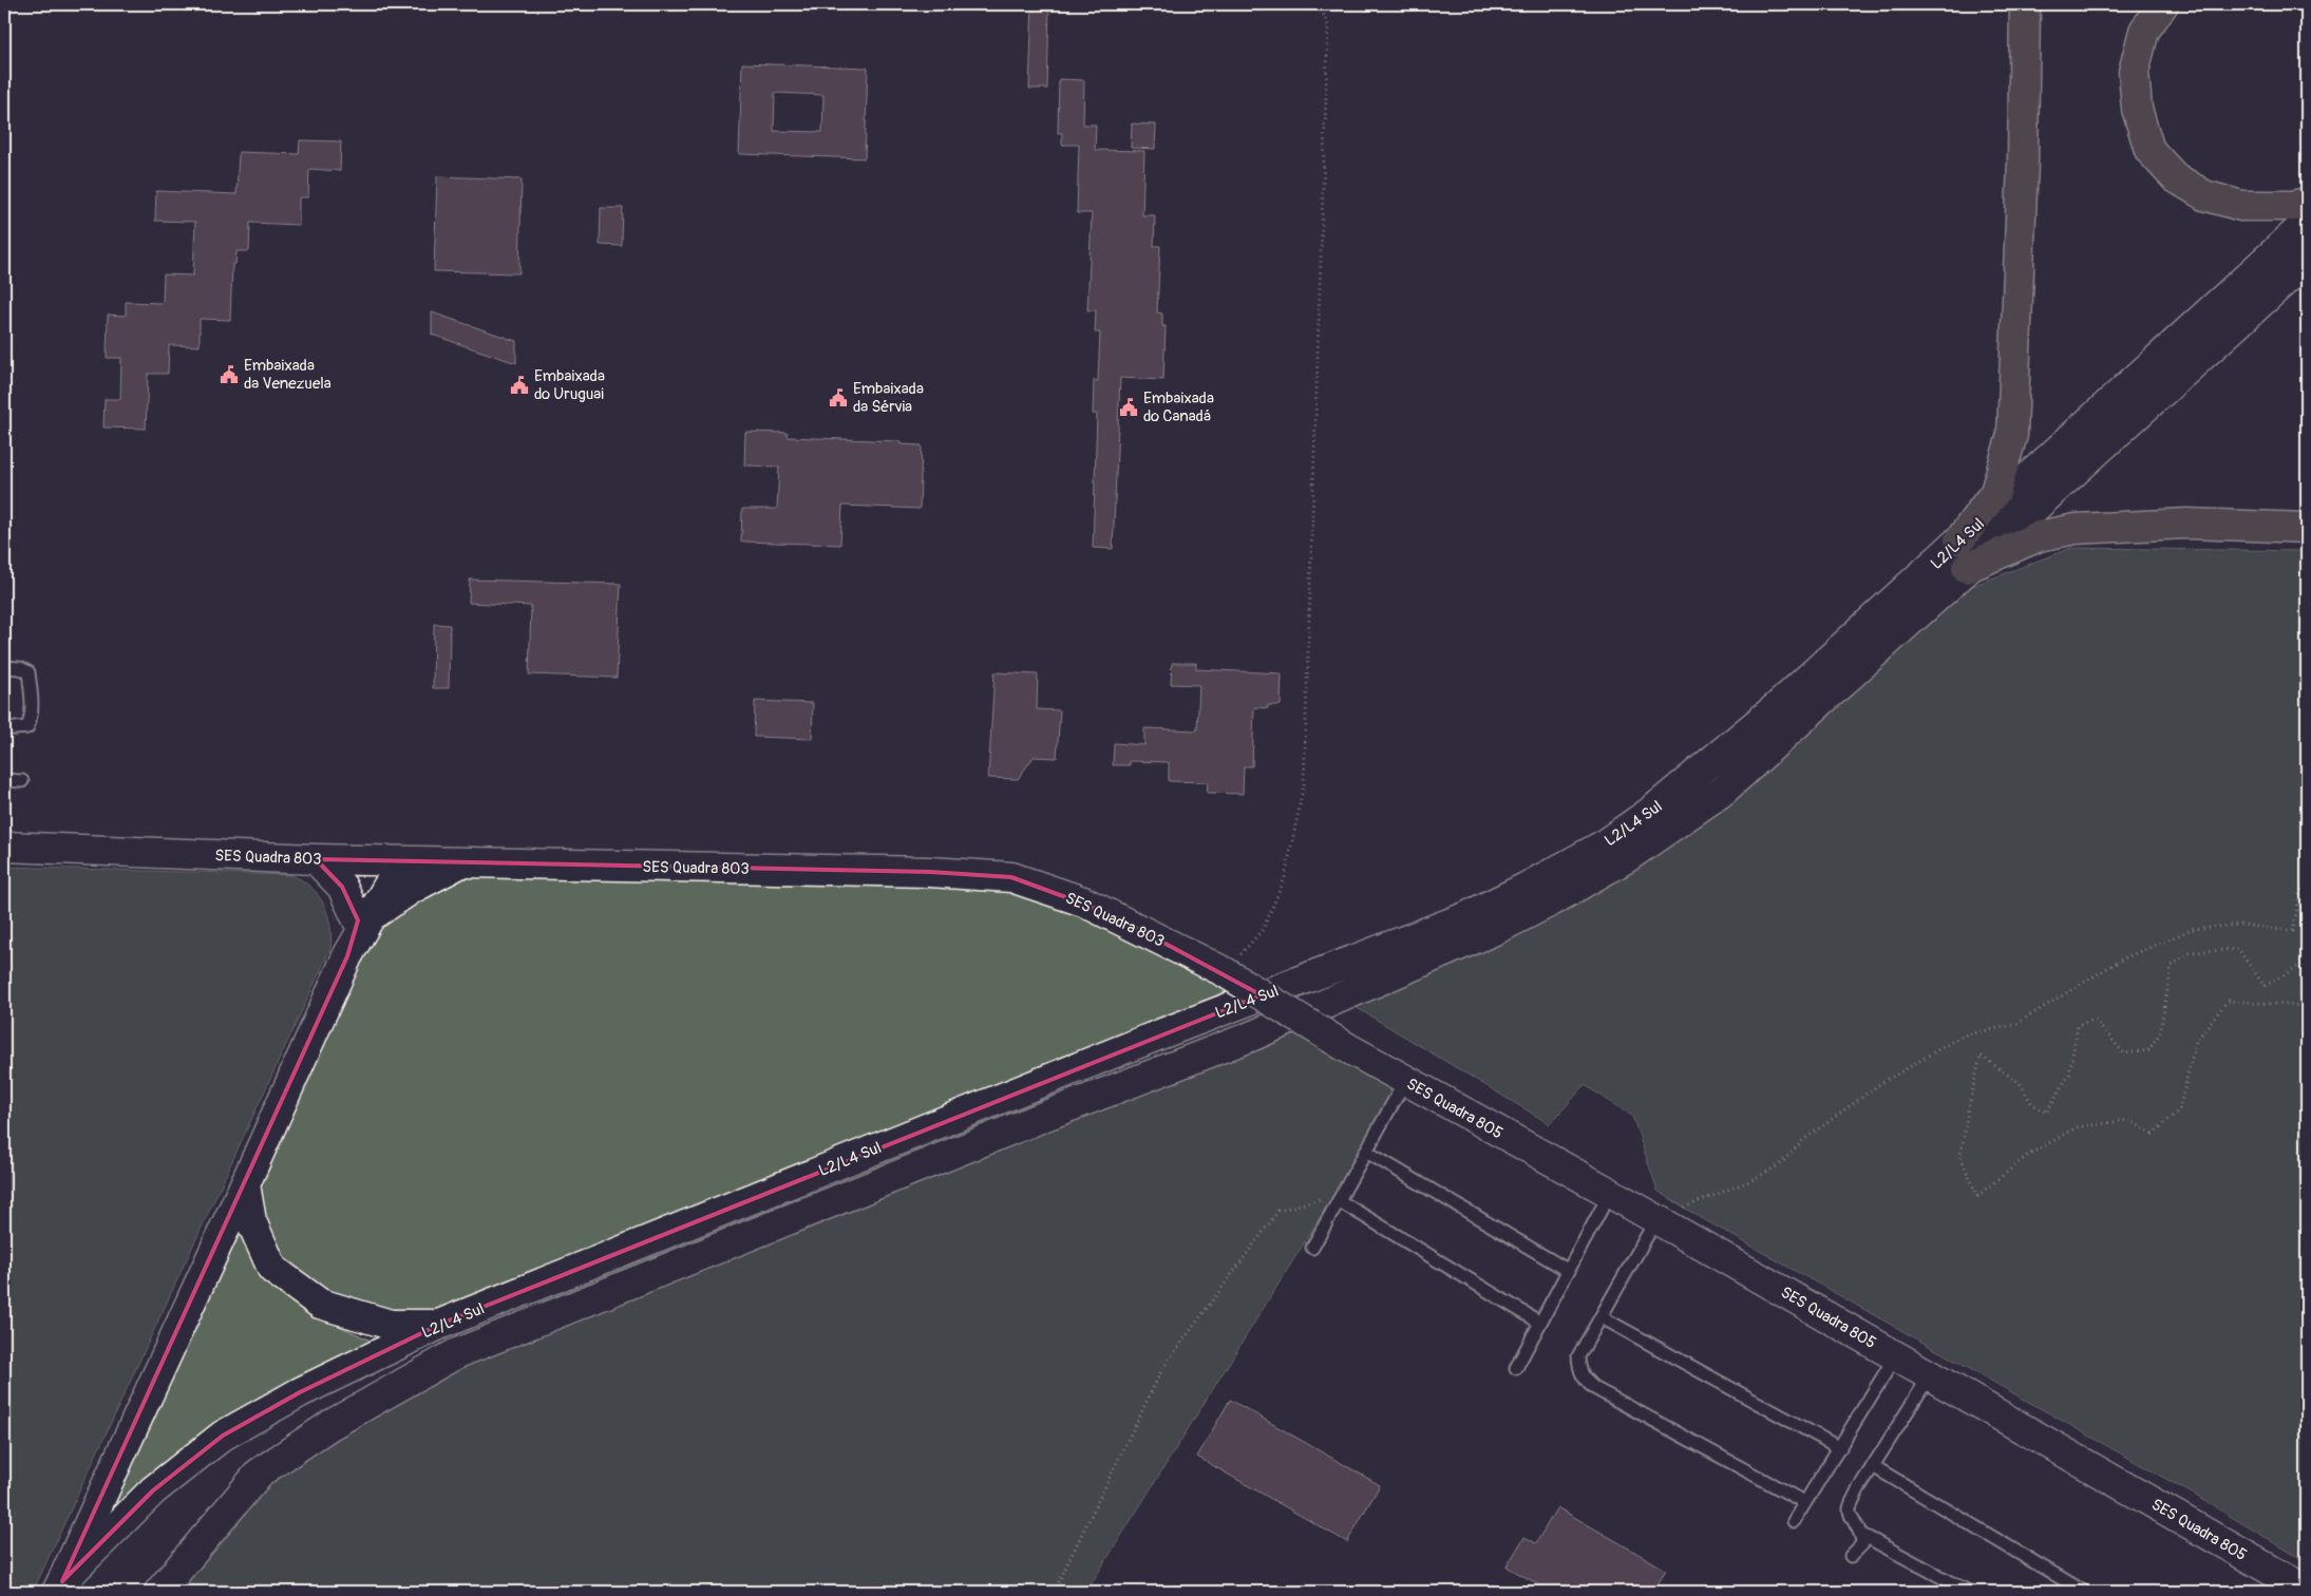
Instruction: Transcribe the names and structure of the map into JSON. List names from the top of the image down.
{
  "streets": {
    "main road": ["L2/L4 Sul", "SES Quadra 803", "SES Quadra 805"]
  },
  "crossings": [
    ["L2/L4 Sul", "SES Quadra 803"],
    ["SES Quadra 803", "SES Quadra 805"]
  ],
  "places": {
    "public building": [
      "Embaixada da Venezuela",
      "Embaixada do Uruguai",
      "Embaixada da Sérvia",
      "Embaixada do Canadá"
    ]
  }
}
